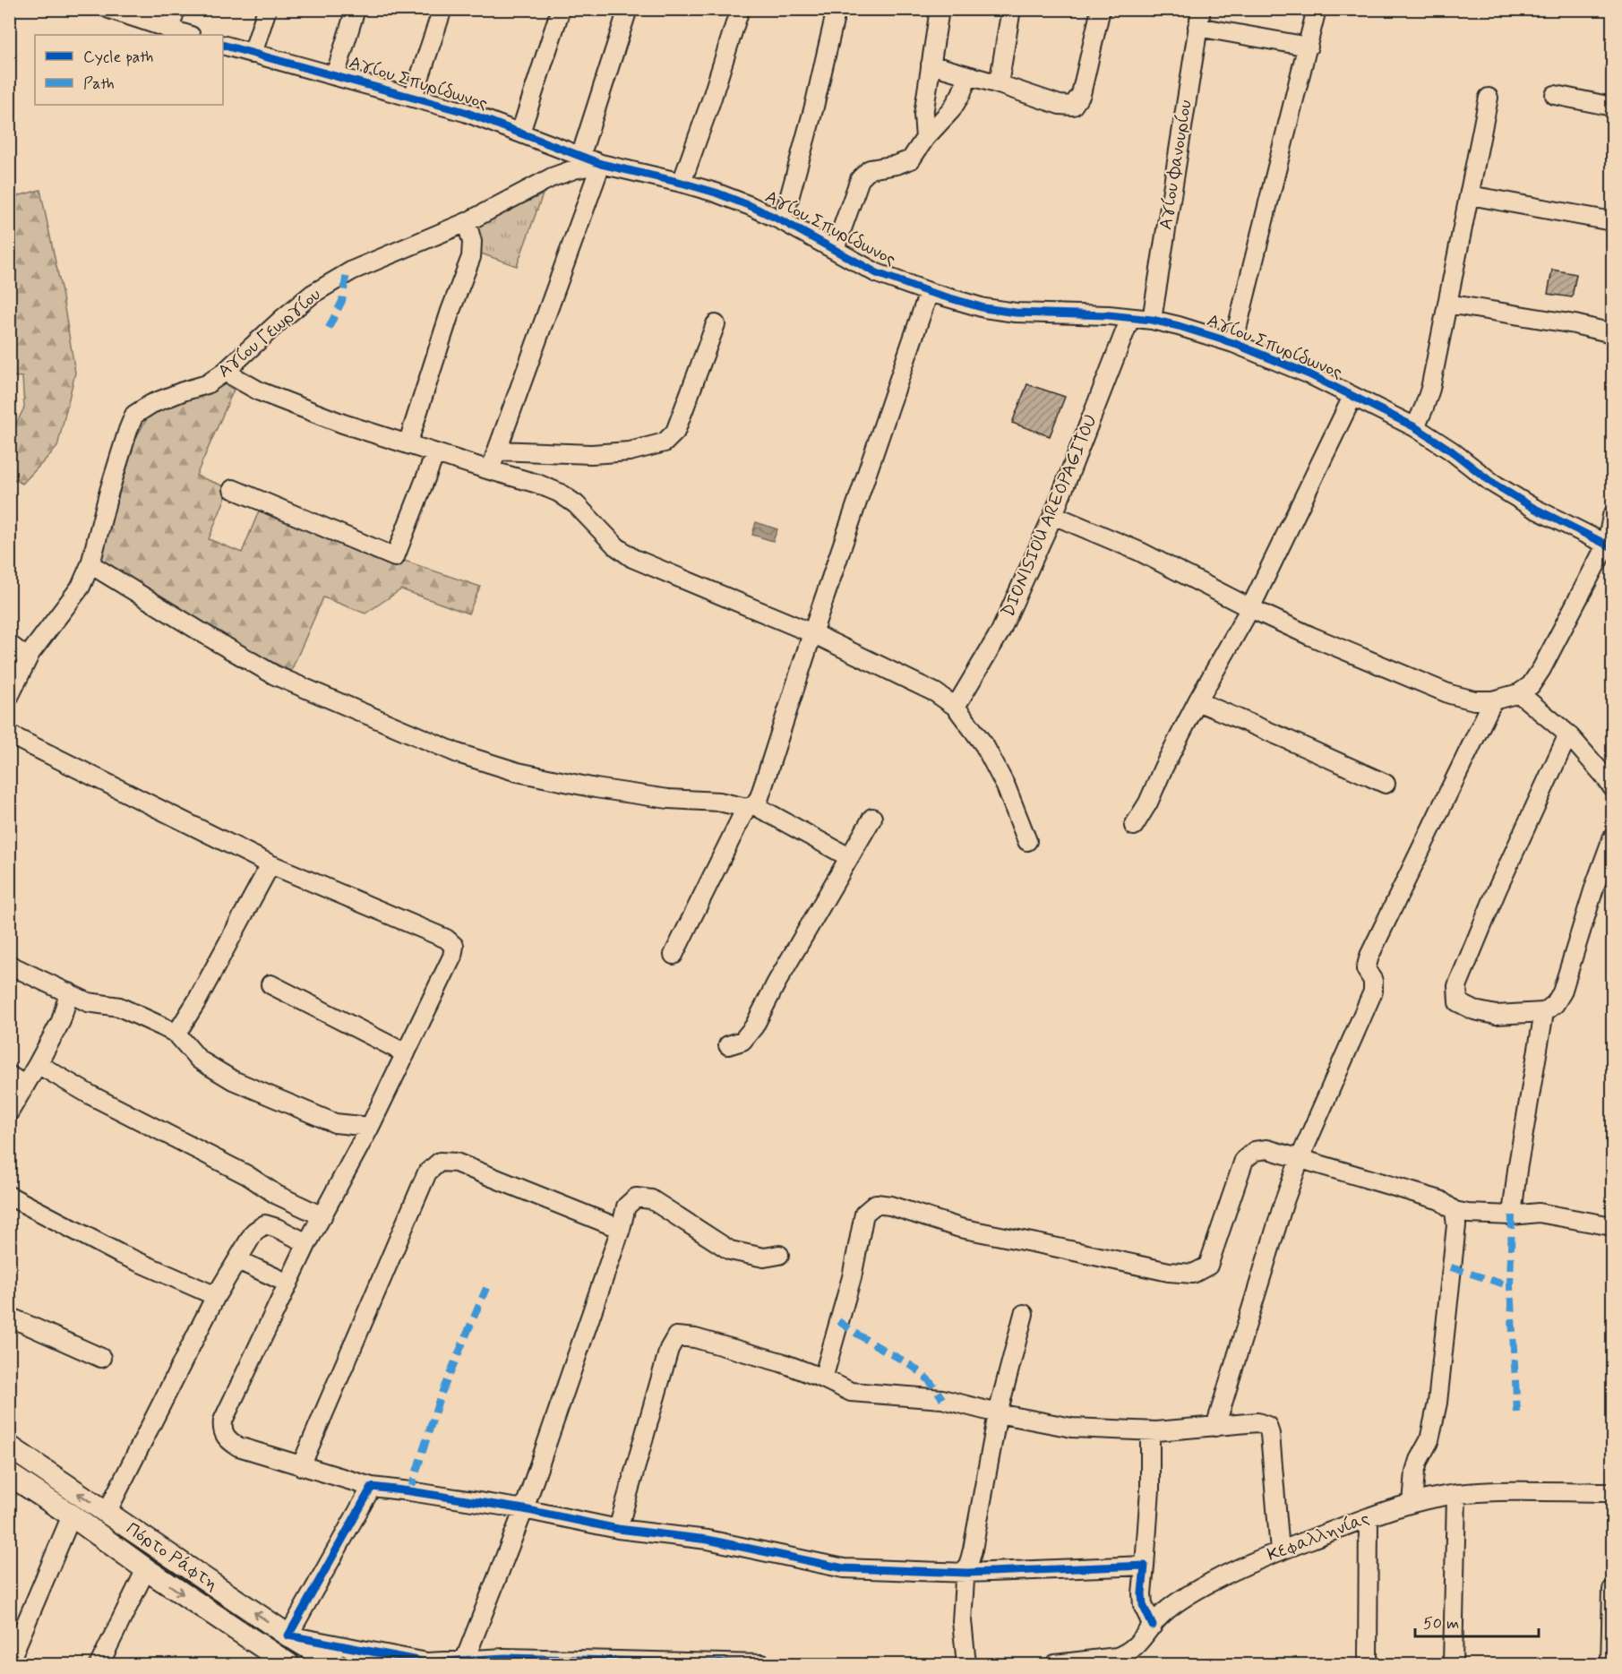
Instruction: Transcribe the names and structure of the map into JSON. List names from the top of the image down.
{
  "streets": {
    "main road": ["Πόρτο Ράφτη"],
    "street": [
      "Αγίου Σπυρίδωνος",
      "Αγίου Φανουρίου",
      "Αγίου Γεωργίου",
      "DIONISIOU AREOPAGITOU",
      "Κεφαλληνίας"
    ]
  },
  "crossings": [
    ["Αγίου Σπυρίδωνος", "Αγίου Φανουρίου"],
    ["Αγίου Σπυρίδωνος", "Αγίου Γεωργίου"],
    ["Αγίου Σπυρίδωνος", "DIONISIOU AREOPAGITOU"]
  ],
  "legend": ["Cycle path", "Path"],
  "scale_bar": "50 m"
}
